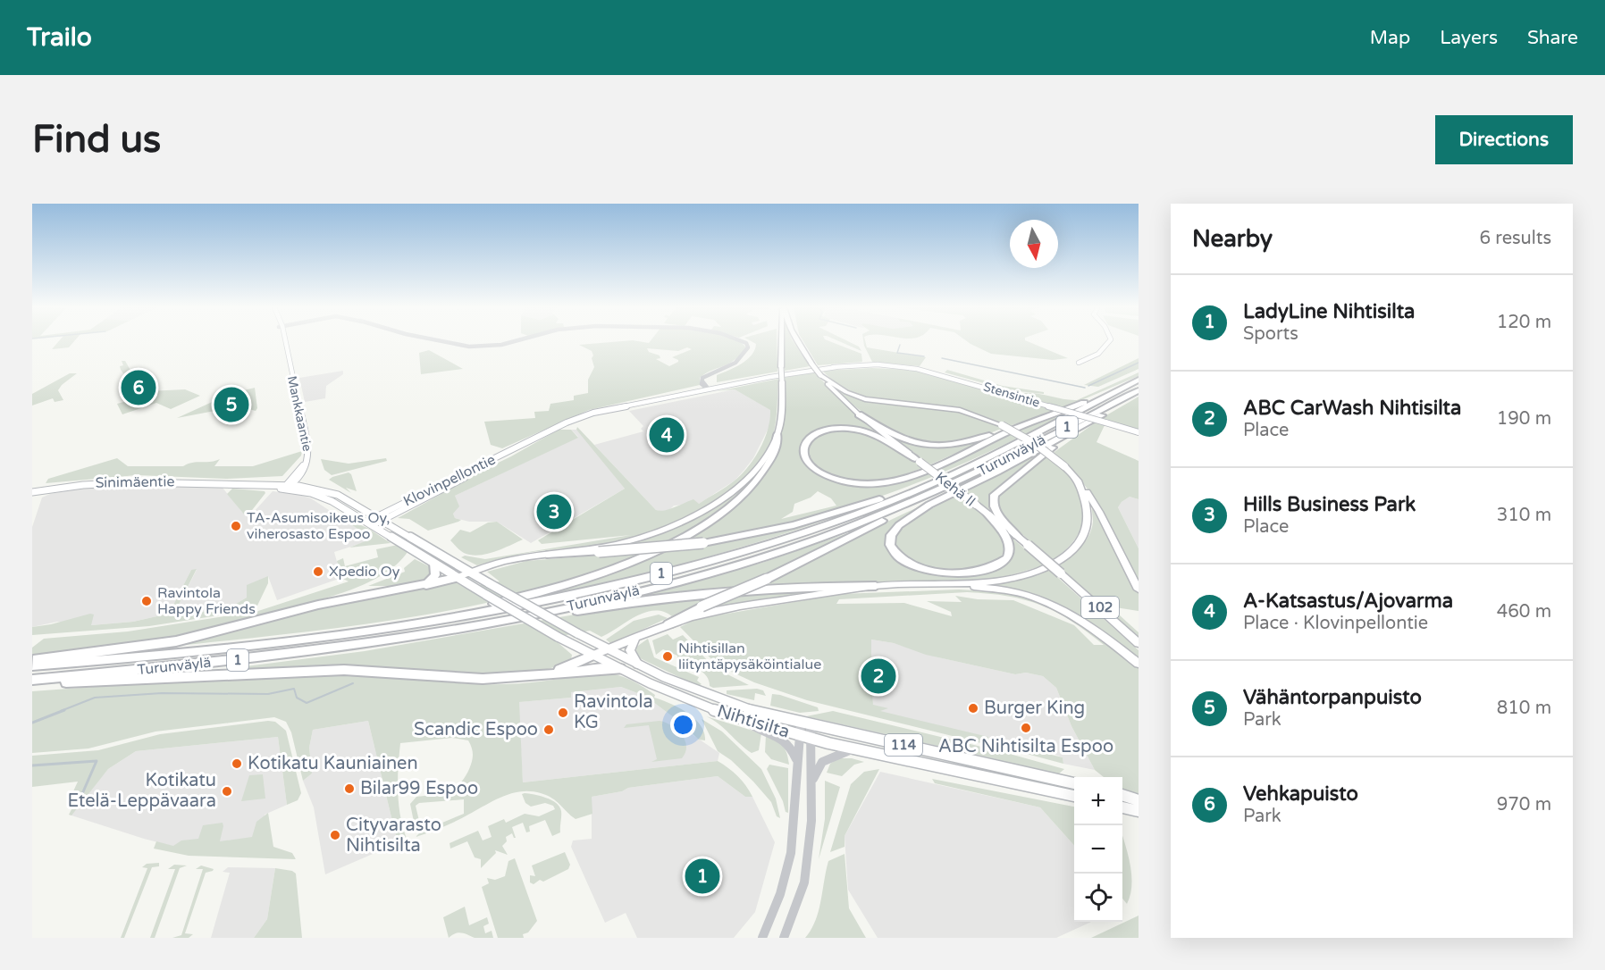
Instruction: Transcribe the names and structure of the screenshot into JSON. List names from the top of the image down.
{
  "streets": {
    "highway": [
      "1",
      "Turunväylä",
      "Kehä II",
      "102"
    ],
    "main road": [
      "Stensintie",
      "Mankkaantie",
      "Klovinpellontie",
      "Sinimäentie",
      "Nihtisilta",
      "114"
    ]
  },
  "crossings": [
    ["Stensintie", "Klovinpellontie"],
    ["Mankkaantie", "Sinimäentie"],
    ["Klovinpellontie", "Sinimäentie"],
    ["Klovinpellontie", "Nihtisilta"],
    ["Sinimäentie", "Nihtisilta"]
  ],
  "places": [
    "TA-Asumisoikeus Oy, viherosasto Espoo",
    "Xpedio Oy",
    "Ravintola Happy Friends",
    "Nihtisillan liityntäpysäköintialue",
    "Burger King",
    "Ravintola KG",
    "ABC Nihtisilta Espoo",
    "Scandic Espoo",
    "Kotikatu Kauniainen",
    "Bilar99 Espoo",
    "Kotikatu Etelä-Leppävaara",
    "Cityvarasto Nihtisilta"
  ],
  "north": "bottom",
  "page": {
    "header": "Trailo",
    "nav": ["Map", "Layers", "Share"],
    "buttons": "Directions",
    "title": "Find us",
    "heading": ["Nearby", "6 results"],
    "list": [
      {
        "mark": "1",
        "name": "LadyLine Nihtisilta",
        "note": "Sports",
        "value": "120 m"
      },
      {
        "mark": "2",
        "name": "ABC CarWash Nihtisilta",
        "note": "Place",
        "value": "190 m"
      },
      {
        "mark": "3",
        "name": "Hills Business Park",
        "note": "Place",
        "value": "310 m"
      },
      {
        "mark": "4",
        "name": "A-Katsastus/Ajovarma",
        "note": "Place · Klovinpellontie",
        "value": "460 m"
      },
      {
        "mark": "5",
        "name": "Vähäntorpanpuisto",
        "note": "Park",
        "value": "810 m"
      },
      {
        "mark": "6",
        "name": "Vehkapuisto",
        "note": "Park",
        "value": "970 m"
      }
    ],
    "pins": [
      "6",
      "5",
      "4",
      "3",
      "2",
      "1"
    ],
    "map_buttons": ["+", "−"]
  }
}
